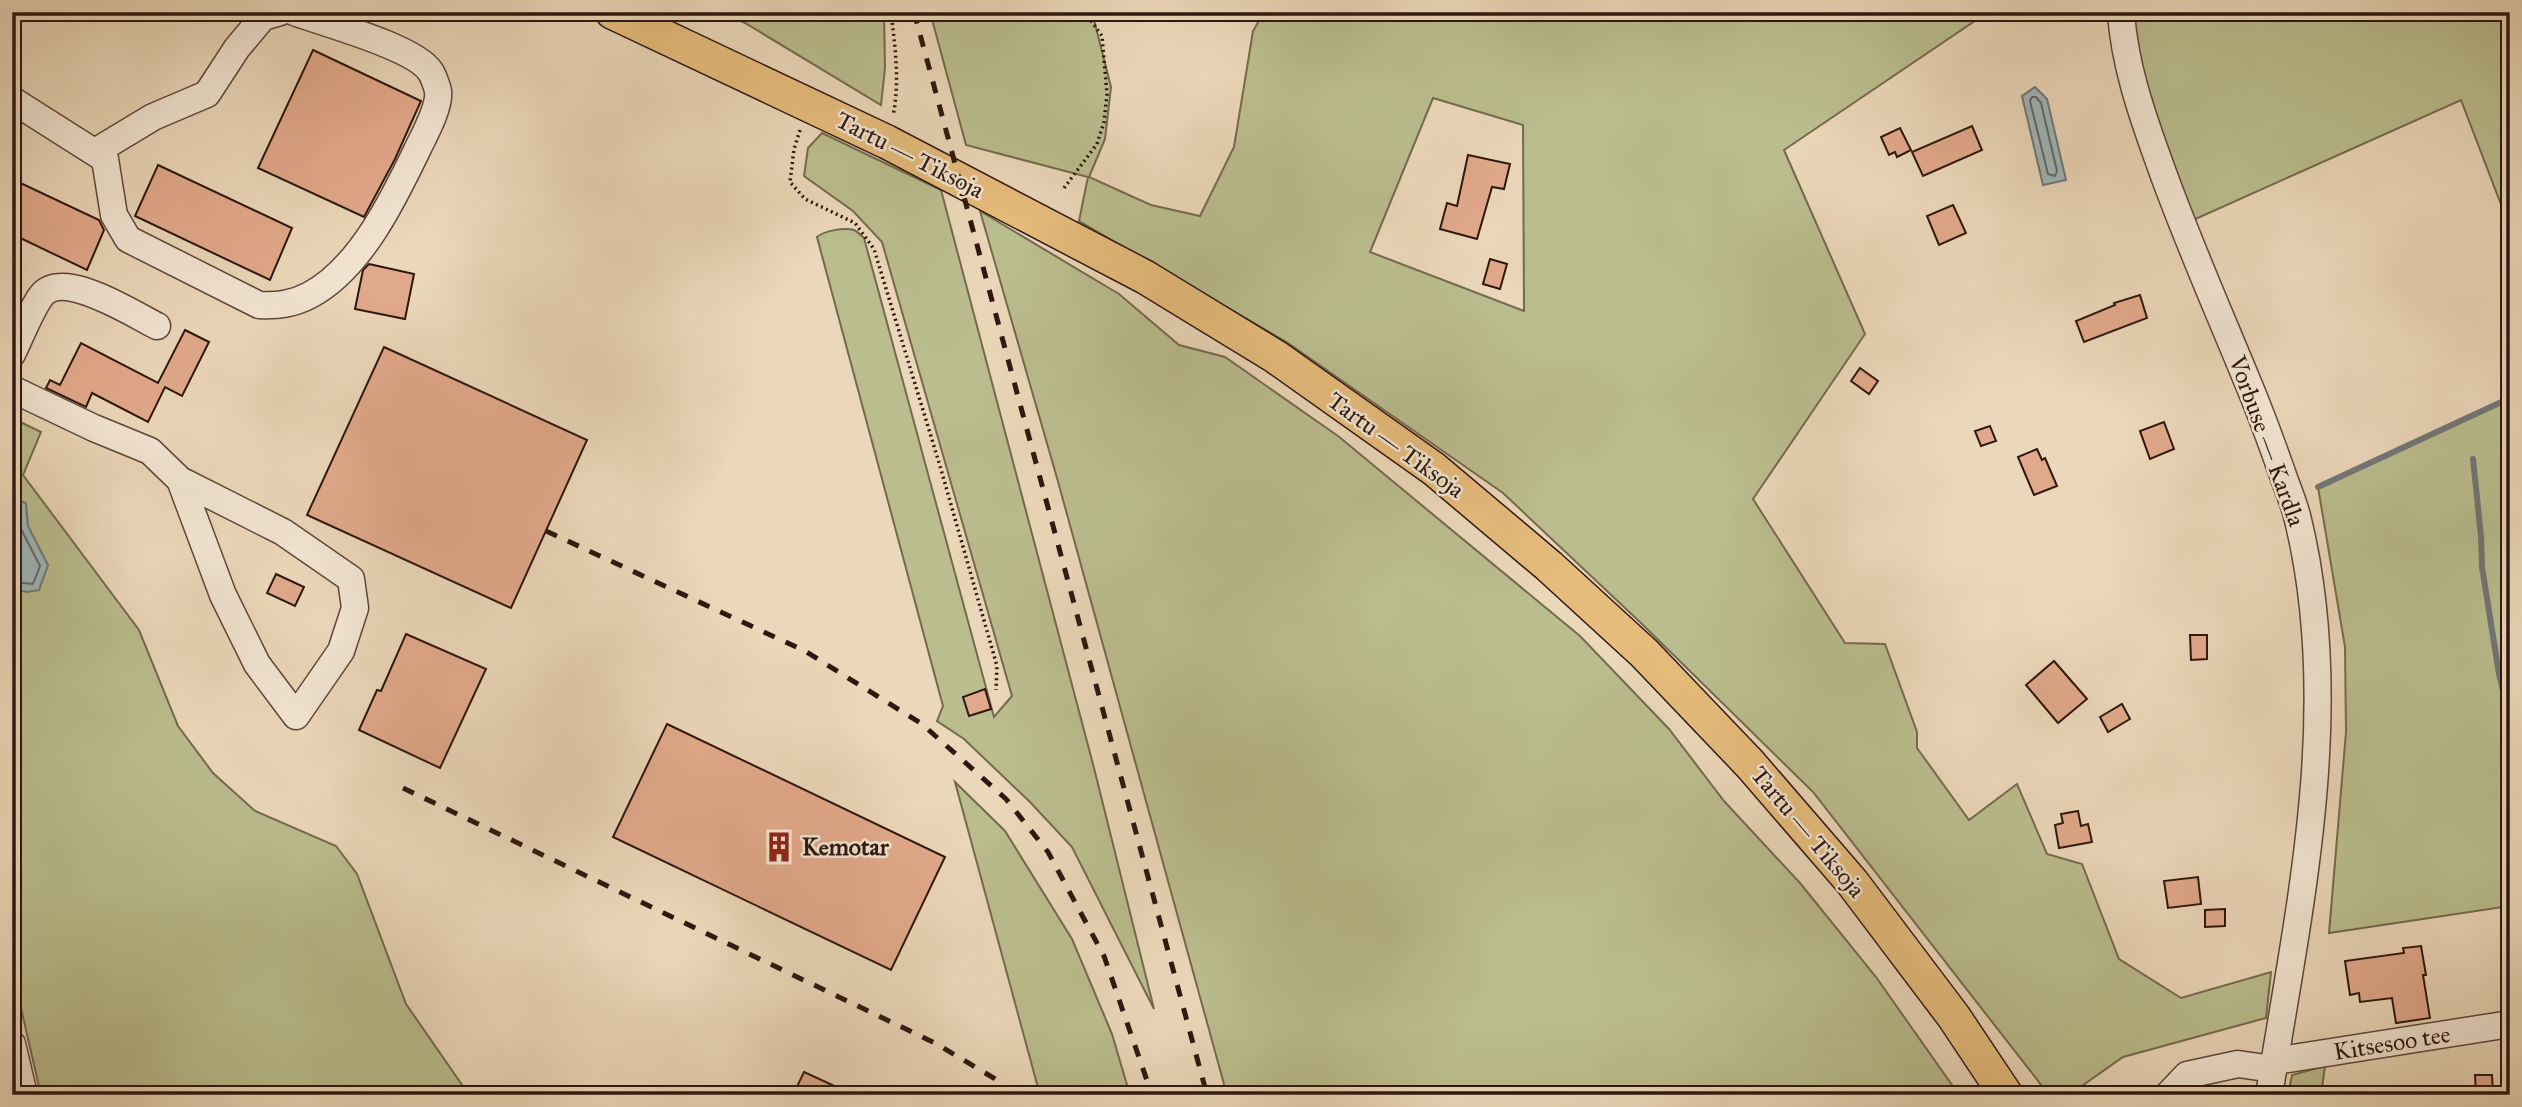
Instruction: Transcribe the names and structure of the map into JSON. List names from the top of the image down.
{
  "streets": {
    "main road": ["Tartu — Tiksoja"],
    "street": ["Vorbuse — Kardla", "Kitsesoo tee"]
  },
  "crossings": [
    ["Vorbuse — Kardla", "Kitsesoo tee"]
  ],
  "places": {
    "building": ["Kemotar"]
  }
}
